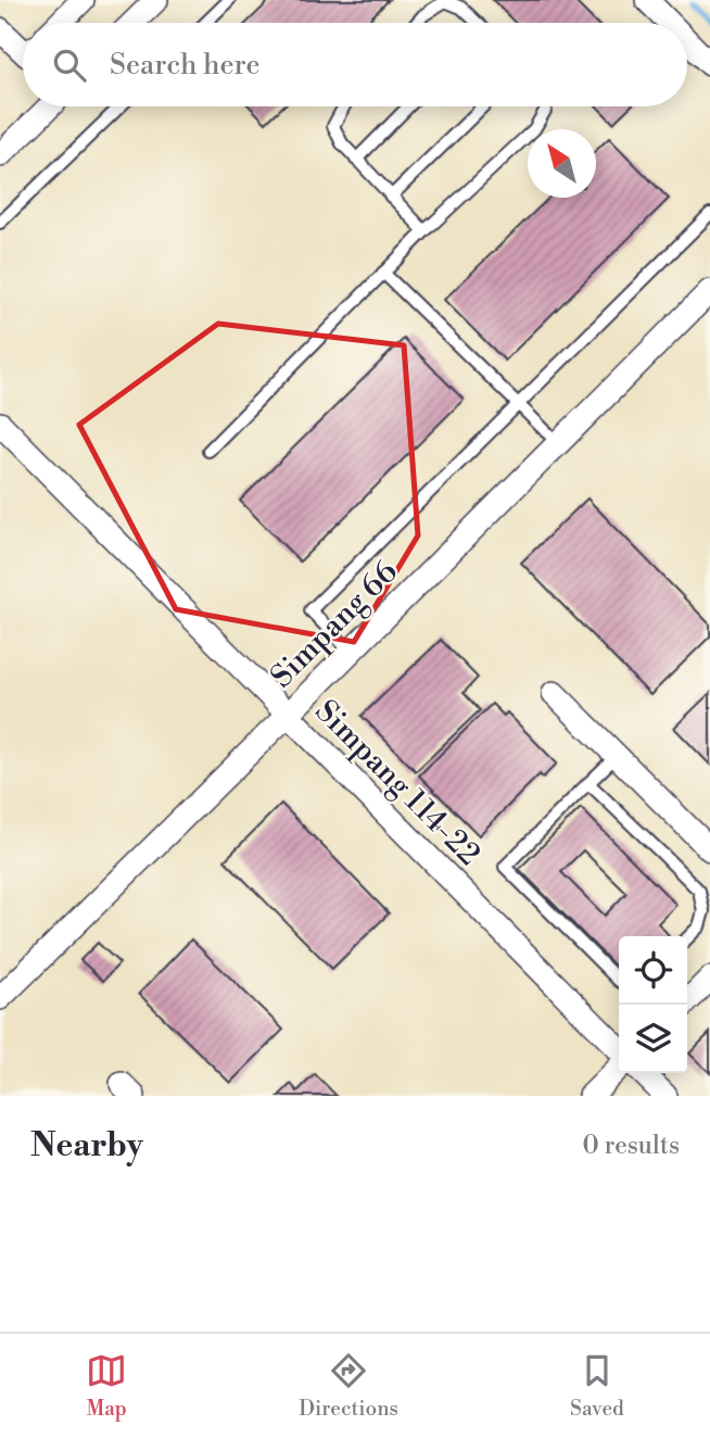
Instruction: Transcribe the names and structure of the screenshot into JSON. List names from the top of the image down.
{
  "streets": {
    "street": ["Simpang 66", "Simpang 114-22"]
  },
  "crossings": [
    ["Simpang 66", "Simpang 114-22"]
  ],
  "north": "top left",
  "page": {
    "search": "Search here",
    "heading": ["Nearby", "0 results"],
    "nav": ["Map", "Directions", "Saved"]
  }
}
